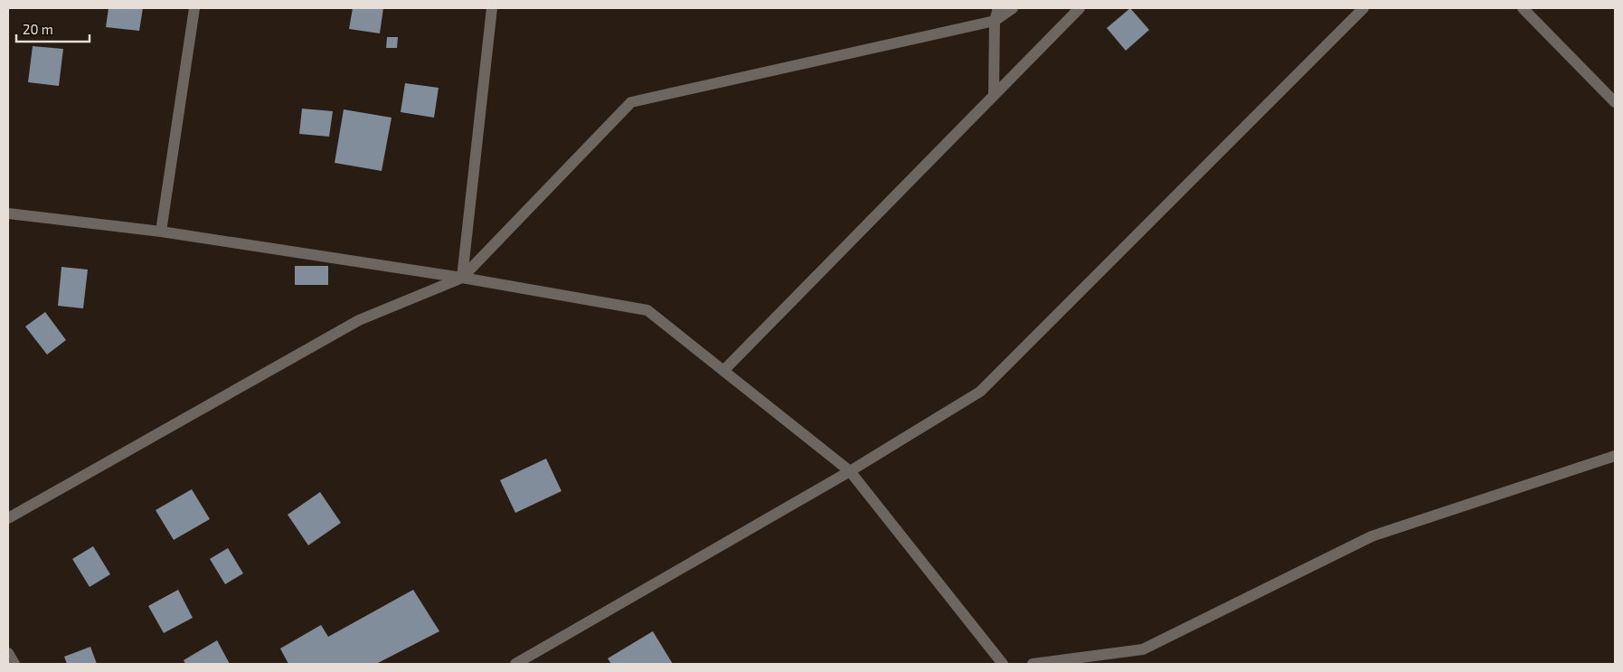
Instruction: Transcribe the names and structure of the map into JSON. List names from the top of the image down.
{
  "scale_bar": "20 m"
}
